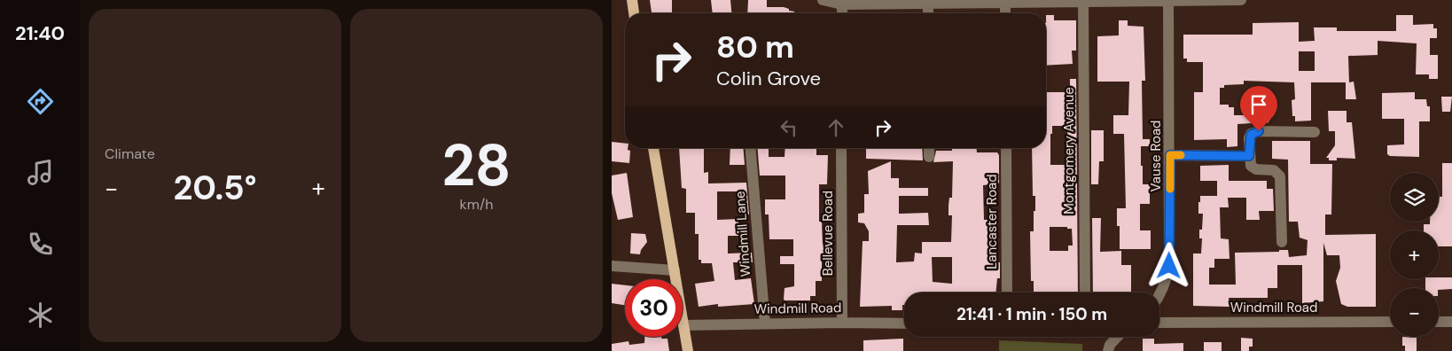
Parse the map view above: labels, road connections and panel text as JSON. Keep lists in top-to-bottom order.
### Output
{
  "streets": {
    "street": [
      "Montgomery Avenue",
      "Vause Road",
      "Lancaster Road",
      "Bellevue Road",
      "Windmill Lane",
      "Windmill Road"
    ]
  },
  "crossings": [
    ["Bellevue Road", "Windmill Road"],
    ["Windmill Lane", "Windmill Road"]
  ],
  "page": {
    "tabs": "21:40",
    "tile": [
      "Climate",
      ["28", "km/h"]
    ],
    "turn": ["80 m", "Colin Grove"],
    "heat": ["−", "20.5°", "+"],
    "map_buttons": ["+", "−"],
    "limit": "30",
    "trip": "21:41 · 1 min · 150 m"
  }
}
